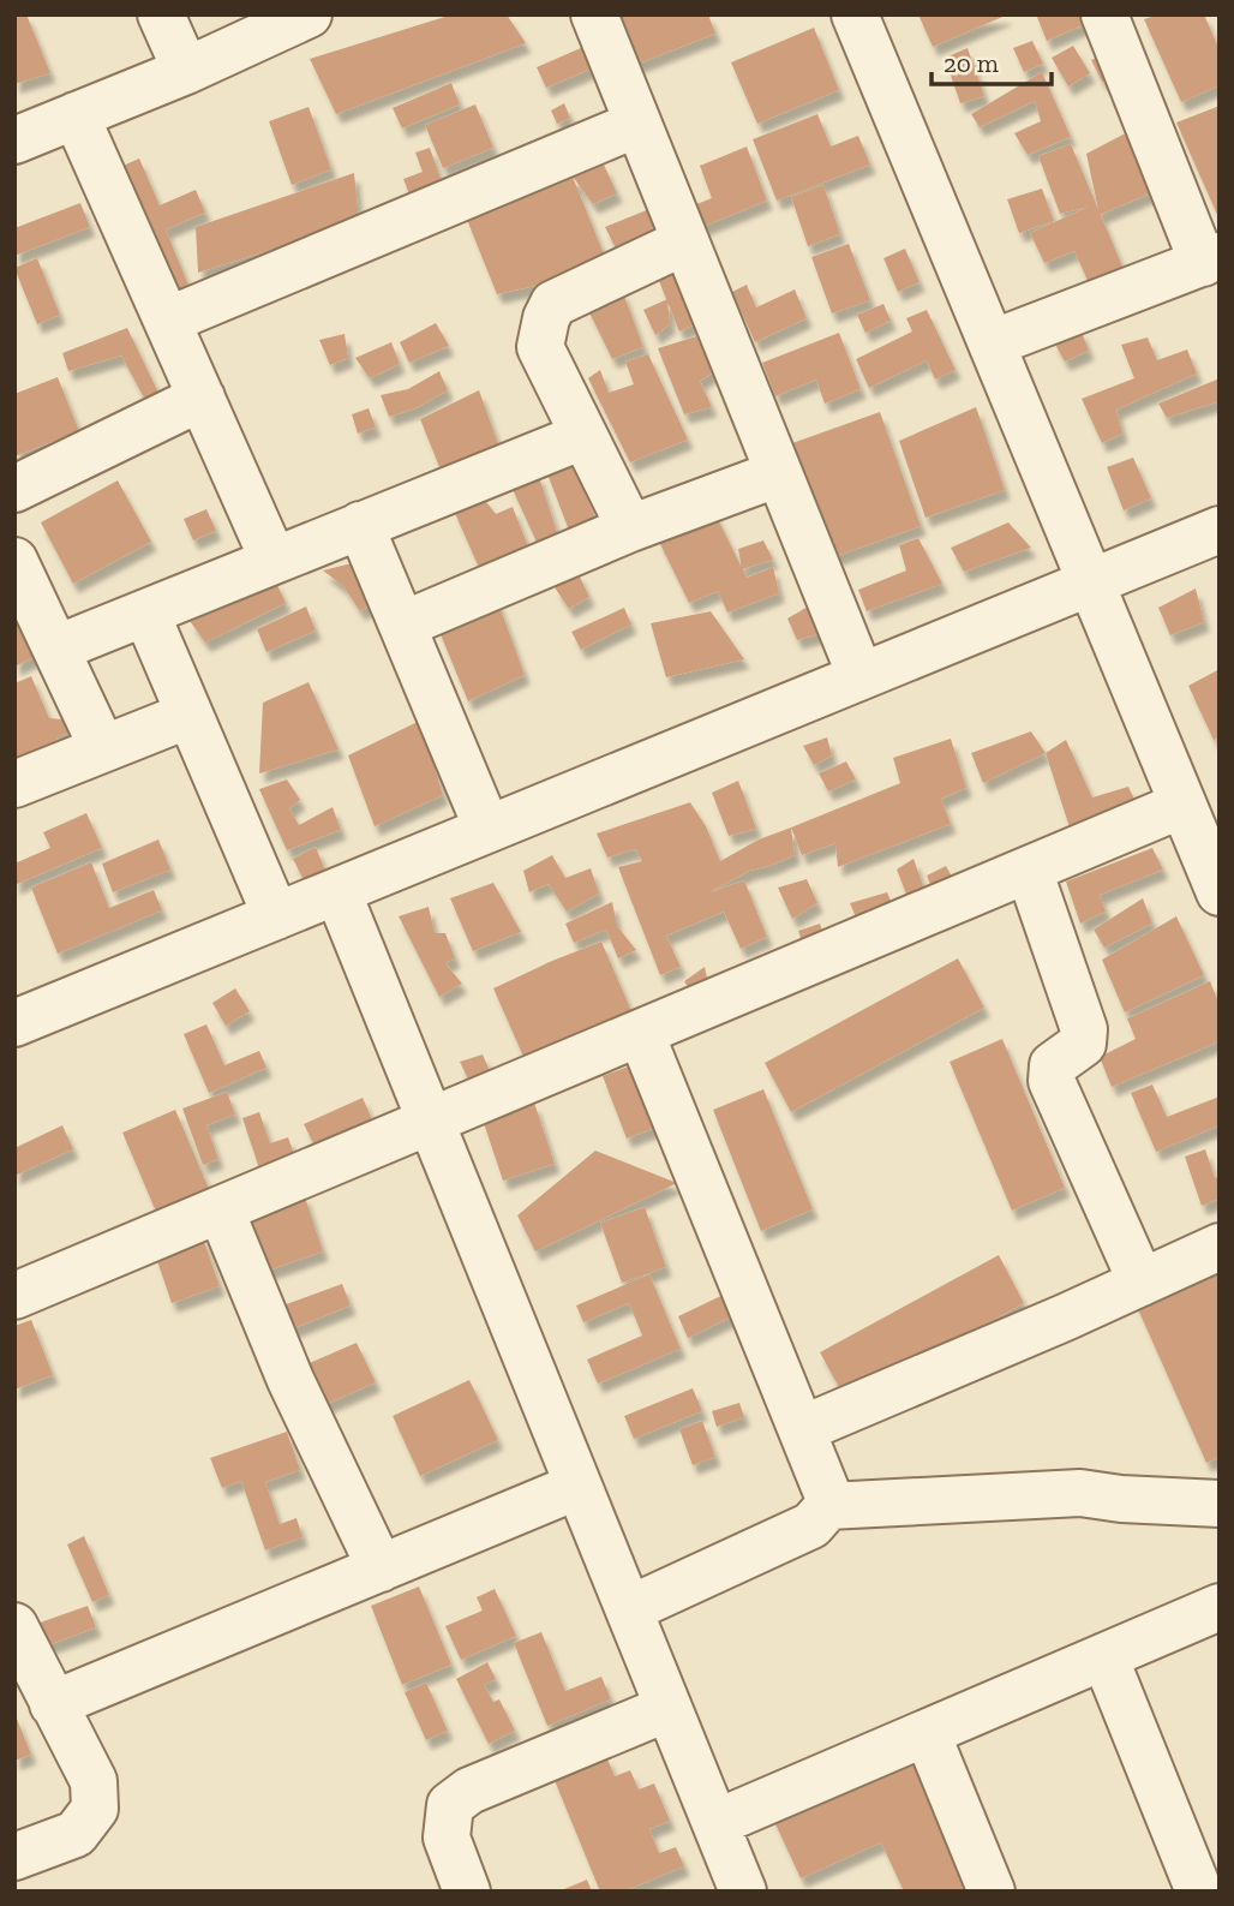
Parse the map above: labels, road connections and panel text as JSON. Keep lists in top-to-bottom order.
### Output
{
  "scale_bar": "20 m"
}
